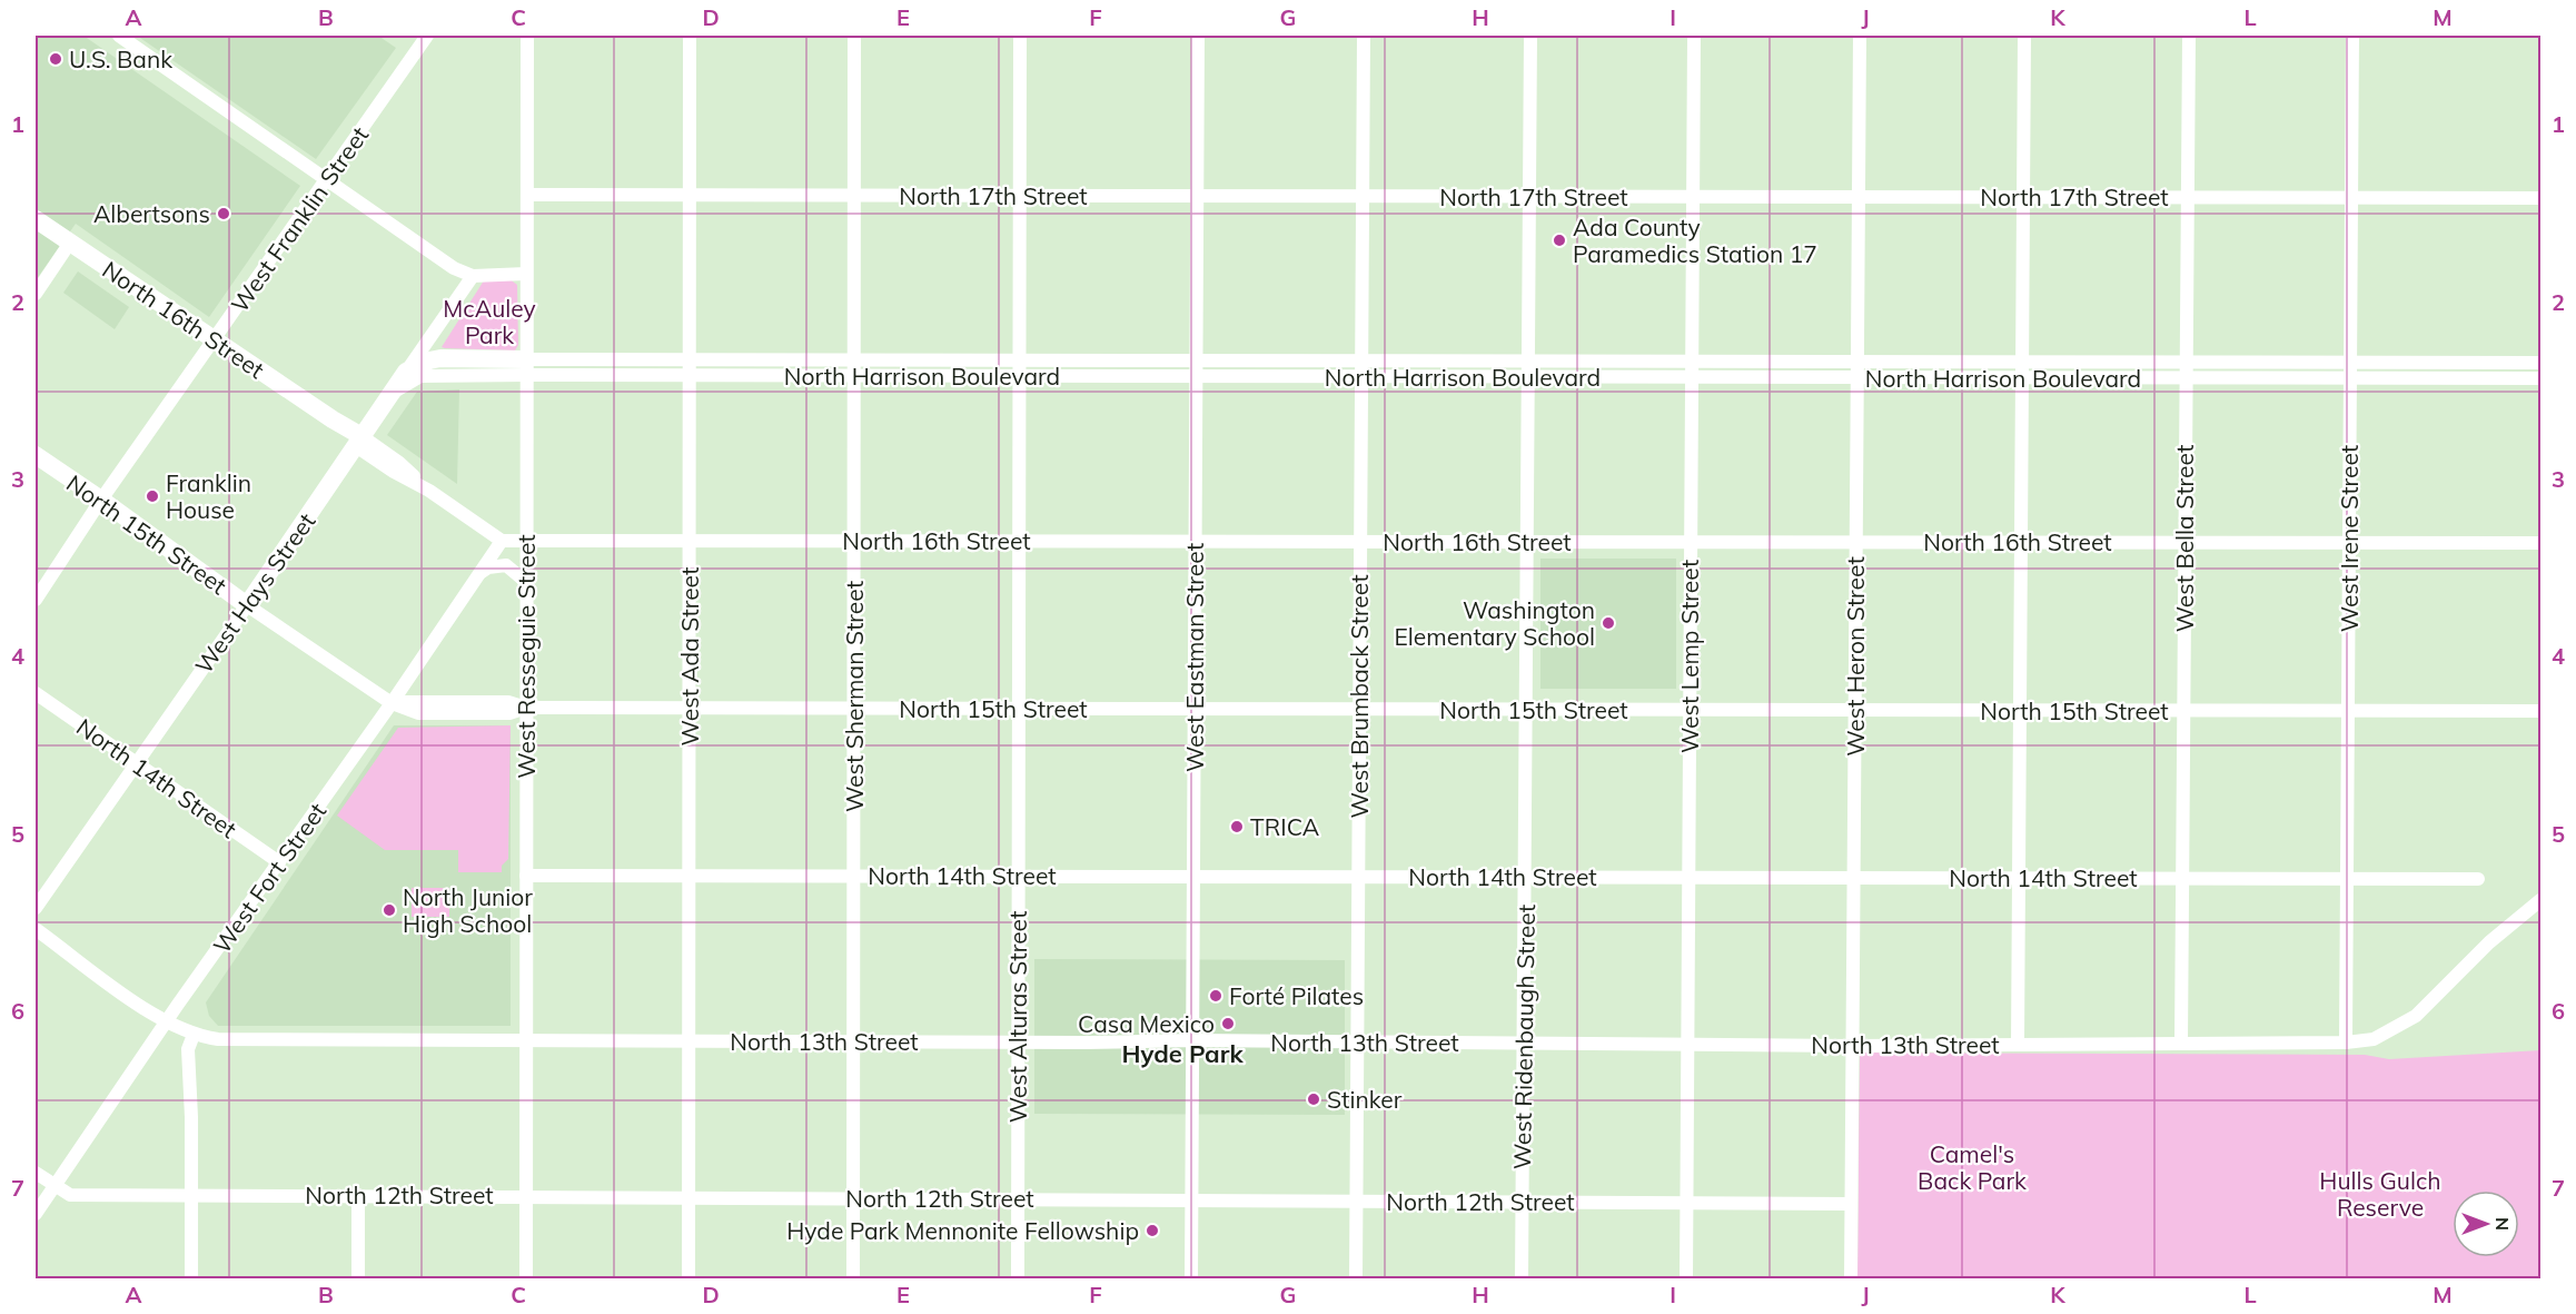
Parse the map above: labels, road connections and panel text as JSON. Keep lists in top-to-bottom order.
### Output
{
  "streets": {
    "main road": [
      "North 16th Street",
      "North Harrison Boulevard",
      "North 15th Street",
      "West Hays Street"
    ],
    "street": [
      "North 17th Street",
      "West Franklin Street",
      "West Bella Street",
      "West Irene Street",
      "West Resseguie Street",
      "West Ada Street",
      "West Lemp Street",
      "West Heron Street",
      "West Eastman Street",
      "West Sherman Street",
      "West Brumback Street",
      "North 14th Street",
      "West Fort Street",
      "West Alturas Street",
      "West Ridenbaugh Street",
      "North 13th Street",
      "North 12th Street"
    ]
  },
  "crossings": [
    ["North 17th Street", "West Bella Street"],
    ["North 17th Street", "West Irene Street"],
    ["North 17th Street", "West Resseguie Street"],
    ["North 17th Street", "West Ada Street"],
    ["North 17th Street", "West Lemp Street"],
    ["North 17th Street", "West Heron Street"],
    ["North 17th Street", "West Eastman Street"],
    ["North 17th Street", "West Sherman Street"],
    ["North 17th Street", "West Brumback Street"],
    ["North 17th Street", "West Alturas Street"],
    ["North 17th Street", "West Ridenbaugh Street"],
    ["West Franklin Street", "North 16th Street"],
    ["West Franklin Street", "North 15th Street"],
    ["North 16th Street", "West Bella Street"],
    ["North 16th Street", "West Irene Street"],
    ["North 16th Street", "West Hays Street"],
    ["North 16th Street", "West Resseguie Street"],
    ["North 16th Street", "West Ada Street"],
    ["North 16th Street", "West Lemp Street"],
    ["North 16th Street", "West Heron Street"],
    ["North 16th Street", "West Eastman Street"],
    ["North 16th Street", "West Sherman Street"],
    ["North 16th Street", "West Brumback Street"],
    ["North 16th Street", "West Fort Street"],
    ["North 16th Street", "West Alturas Street"],
    ["North 16th Street", "West Ridenbaugh Street"],
    ["North Harrison Boulevard", "West Bella Street"],
    ["North Harrison Boulevard", "West Irene Street"],
    ["North Harrison Boulevard", "West Hays Street"],
    ["North Harrison Boulevard", "West Resseguie Street"],
    ["North Harrison Boulevard", "West Ada Street"],
    ["North Harrison Boulevard", "West Lemp Street"],
    ["North Harrison Boulevard", "West Heron Street"],
    ["North Harrison Boulevard", "West Eastman Street"],
    ["North Harrison Boulevard", "West Sherman Street"],
    ["North Harrison Boulevard", "West Brumback Street"],
    ["North Harrison Boulevard", "West Alturas Street"],
    ["North Harrison Boulevard", "West Ridenbaugh Street"],
    ["North 15th Street", "West Bella Street"],
    ["North 15th Street", "West Irene Street"],
    ["North 15th Street", "West Hays Street"],
    ["North 15th Street", "West Resseguie Street"],
    ["North 15th Street", "West Ada Street"],
    ["North 15th Street", "West Lemp Street"],
    ["North 15th Street", "West Heron Street"],
    ["North 15th Street", "West Eastman Street"],
    ["North 15th Street", "West Sherman Street"],
    ["North 15th Street", "West Brumback Street"],
    ["North 15th Street", "West Fort Street"],
    ["North 15th Street", "West Alturas Street"],
    ["North 15th Street", "West Ridenbaugh Street"],
    ["West Bella Street", "North 14th Street"],
    ["West Bella Street", "North 13th Street"],
    ["West Irene Street", "North 14th Street"],
    ["West Irene Street", "North 13th Street"],
    ["West Hays Street", "North 14th Street"],
    ["West Resseguie Street", "North 14th Street"],
    ["West Resseguie Street", "North 13th Street"],
    ["West Resseguie Street", "North 12th Street"],
    ["West Ada Street", "North 14th Street"],
    ["West Ada Street", "North 13th Street"],
    ["West Ada Street", "North 12th Street"],
    ["West Lemp Street", "North 14th Street"],
    ["West Lemp Street", "North 13th Street"],
    ["West Lemp Street", "North 12th Street"],
    ["West Heron Street", "North 14th Street"],
    ["West Heron Street", "North 13th Street"],
    ["West Heron Street", "North 12th Street"],
    ["West Eastman Street", "North 14th Street"],
    ["West Eastman Street", "North 13th Street"],
    ["West Eastman Street", "North 12th Street"],
    ["West Sherman Street", "North 14th Street"],
    ["West Sherman Street", "North 13th Street"],
    ["West Sherman Street", "North 12th Street"],
    ["West Brumback Street", "North 14th Street"],
    ["West Brumback Street", "North 13th Street"],
    ["West Brumback Street", "North 12th Street"],
    ["North 14th Street", "West Fort Street"],
    ["North 14th Street", "West Alturas Street"],
    ["North 14th Street", "West Ridenbaugh Street"],
    ["West Fort Street", "North 13th Street"],
    ["West Fort Street", "North 12th Street"],
    ["West Alturas Street", "North 13th Street"],
    ["West Alturas Street", "North 12th Street"],
    ["West Ridenbaugh Street", "North 13th Street"],
    ["West Ridenbaugh Street", "North 12th Street"]
  ],
  "districts": ["Hyde Park"],
  "parks": ["McAuley Park", "Camel's Back Park", "Hulls Gulch Reserve"],
  "places": [
    "U.S. Bank",
    "Albertsons",
    "Ada County Paramedics Station 17",
    "Franklin House",
    "Washington Elementary School",
    "TRICA",
    "North Junior High School",
    "Forté Pilates",
    "Casa Mexico",
    "Stinker",
    "Hyde Park Mennonite Fellowship"
  ],
  "north": "right",
  "grid": {
    "columns": [
      "A",
      "B",
      "C",
      "D",
      "E",
      "F",
      "G",
      "H",
      "I",
      "J",
      "K",
      "L",
      "M"
    ],
    "rows": [
      "1",
      "2",
      "3",
      "4",
      "5",
      "6",
      "7"
    ]
  }
}
